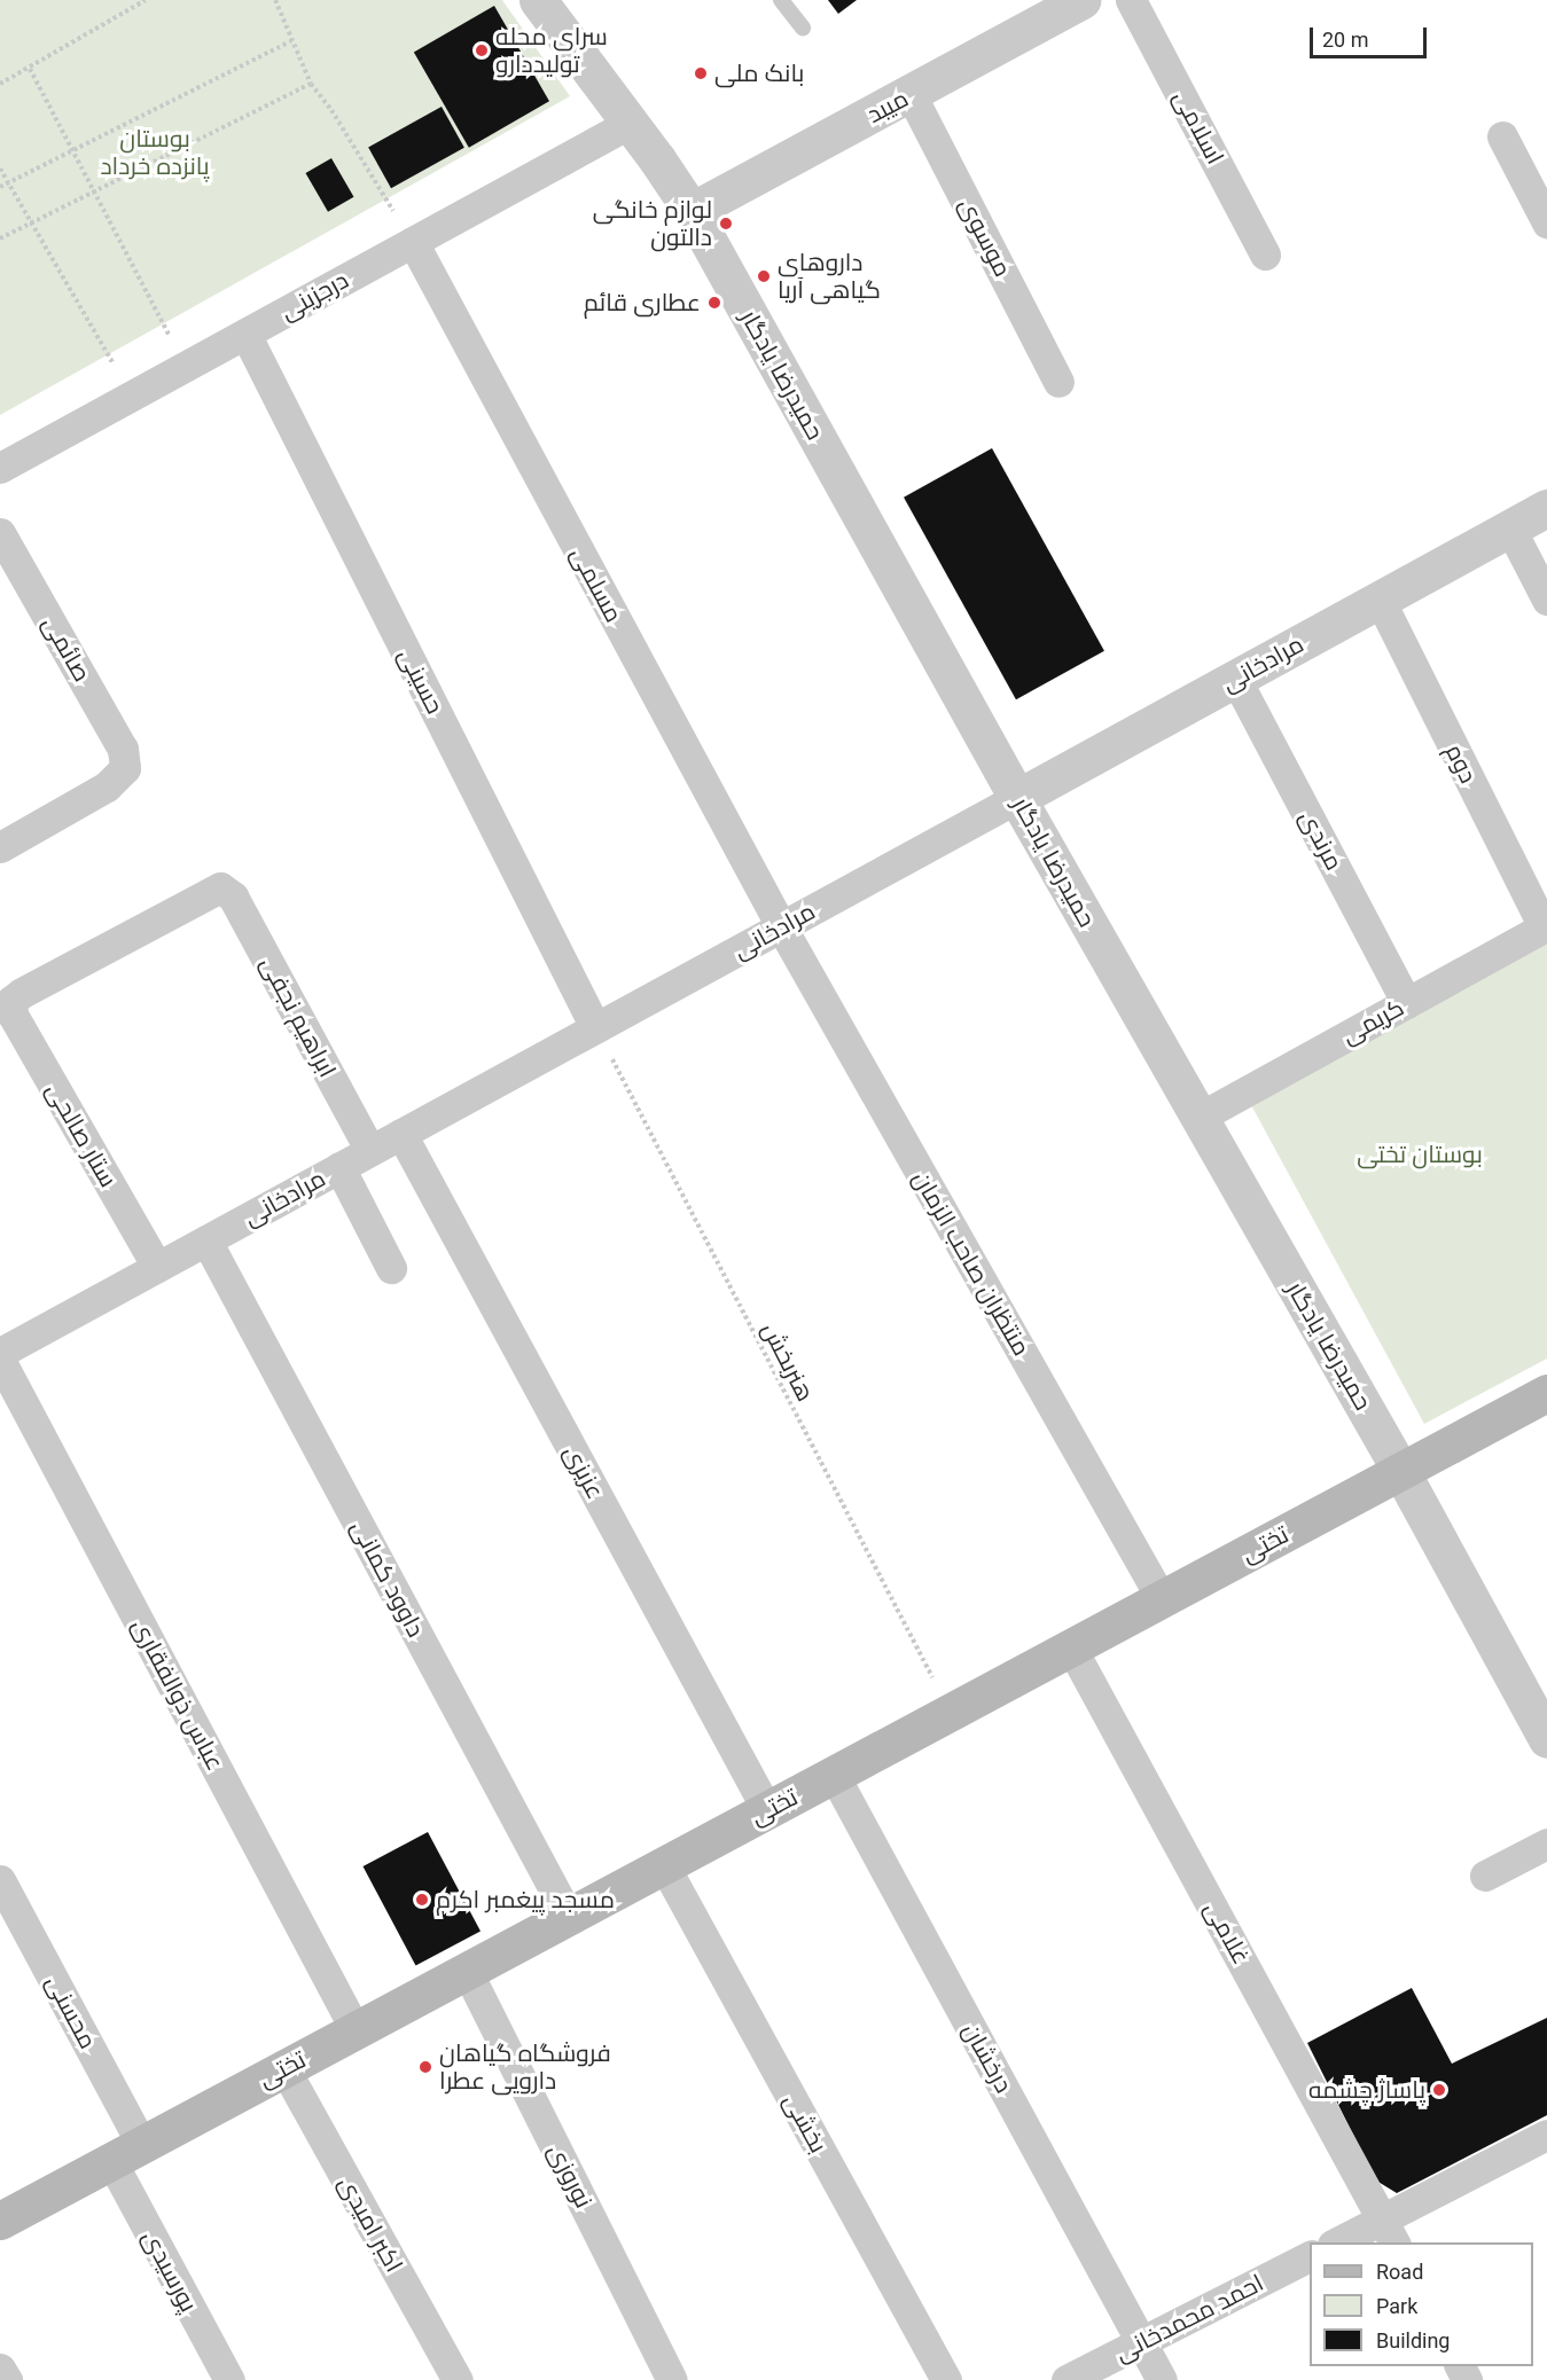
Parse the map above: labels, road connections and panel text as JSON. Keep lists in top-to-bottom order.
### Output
{
  "streets": {
    "main road": ["تختی"],
    "street": [
      "میبد",
      "اسلامی",
      "موسوی",
      "درجزینی",
      "حمیدرضا یادگار",
      "مسلمی",
      "صائمی",
      "مرادخانی",
      "حسینی",
      "دوم",
      "مرندی",
      "ابراهیم نجفی",
      "کریمی",
      "ستار صالحی",
      "منتظران صاحب الزمان",
      "عزیزی",
      "داوود کمانی",
      "عباس ذوالفقاری",
      "غلامی",
      "محسنی",
      "درخشان",
      "بخشی",
      "نوروزی",
      "اکبر امیدی",
      "پورسیدی",
      "احمد محمدخانی"
    ],
    "path": ["هنربخش"]
  },
  "crossings": [
    ["میبد", "موسوی"],
    ["میبد", "حمیدرضا یادگار"],
    ["درجزینی", "حمیدرضا یادگار"],
    ["درجزینی", "مسلمی"],
    ["درجزینی", "حسینی"],
    ["حمیدرضا یادگار", "مرادخانی"],
    ["حمیدرضا یادگار", "کریمی"],
    ["حمیدرضا یادگار", "تختی"],
    ["مسلمی", "مرادخانی"],
    ["مسلمی", "منتظران صاحب الزمان"],
    ["مرادخانی", "حسینی"],
    ["مرادخانی", "دوم"],
    ["مرادخانی", "مرندی"],
    ["مرادخانی", "ابراهیم نجفی"],
    ["مرادخانی", "ستار صالحی"],
    ["مرادخانی", "منتظران صاحب الزمان"],
    ["مرادخانی", "هنربخش"],
    ["مرادخانی", "عزیزی"],
    ["مرادخانی", "داوود کمانی"],
    ["حسینی", "هنربخش"],
    ["دوم", "کریمی"],
    ["مرندی", "کریمی"],
    ["ابراهیم نجفی", "ستار صالحی"],
    ["منتظران صاحب الزمان", "تختی"],
    ["هنربخش", "تختی"],
    ["عزیزی", "تختی"],
    ["تختی", "داوود کمانی"],
    ["تختی", "عباس ذوالفقاری"],
    ["تختی", "غلامی"],
    ["تختی", "محسنی"],
    ["تختی", "درخشان"],
    ["تختی", "بخشی"],
    ["تختی", "نوروزی"],
    ["تختی", "اکبر امیدی"],
    ["تختی", "پورسیدی"],
    ["محسنی", "پورسیدی"],
    ["درخشان", "احمد محمدخانی"]
  ],
  "parks": ["بوستان پانزده خرداد", "بوستان تختی"],
  "places": [
    "سرای محله تولیددارو",
    "بانک ملی",
    "لوازم خانگی دالتون",
    "داروهای گیاهی آریا",
    "عطاری قائم",
    "مسجد پیغمبر اکرم",
    "فروشگاه گیاهان دارویی عطرا",
    "پاساژ چشمه"
  ],
  "legend": ["Road", "Park", "Building"],
  "scale_bar": "20 m"
}
